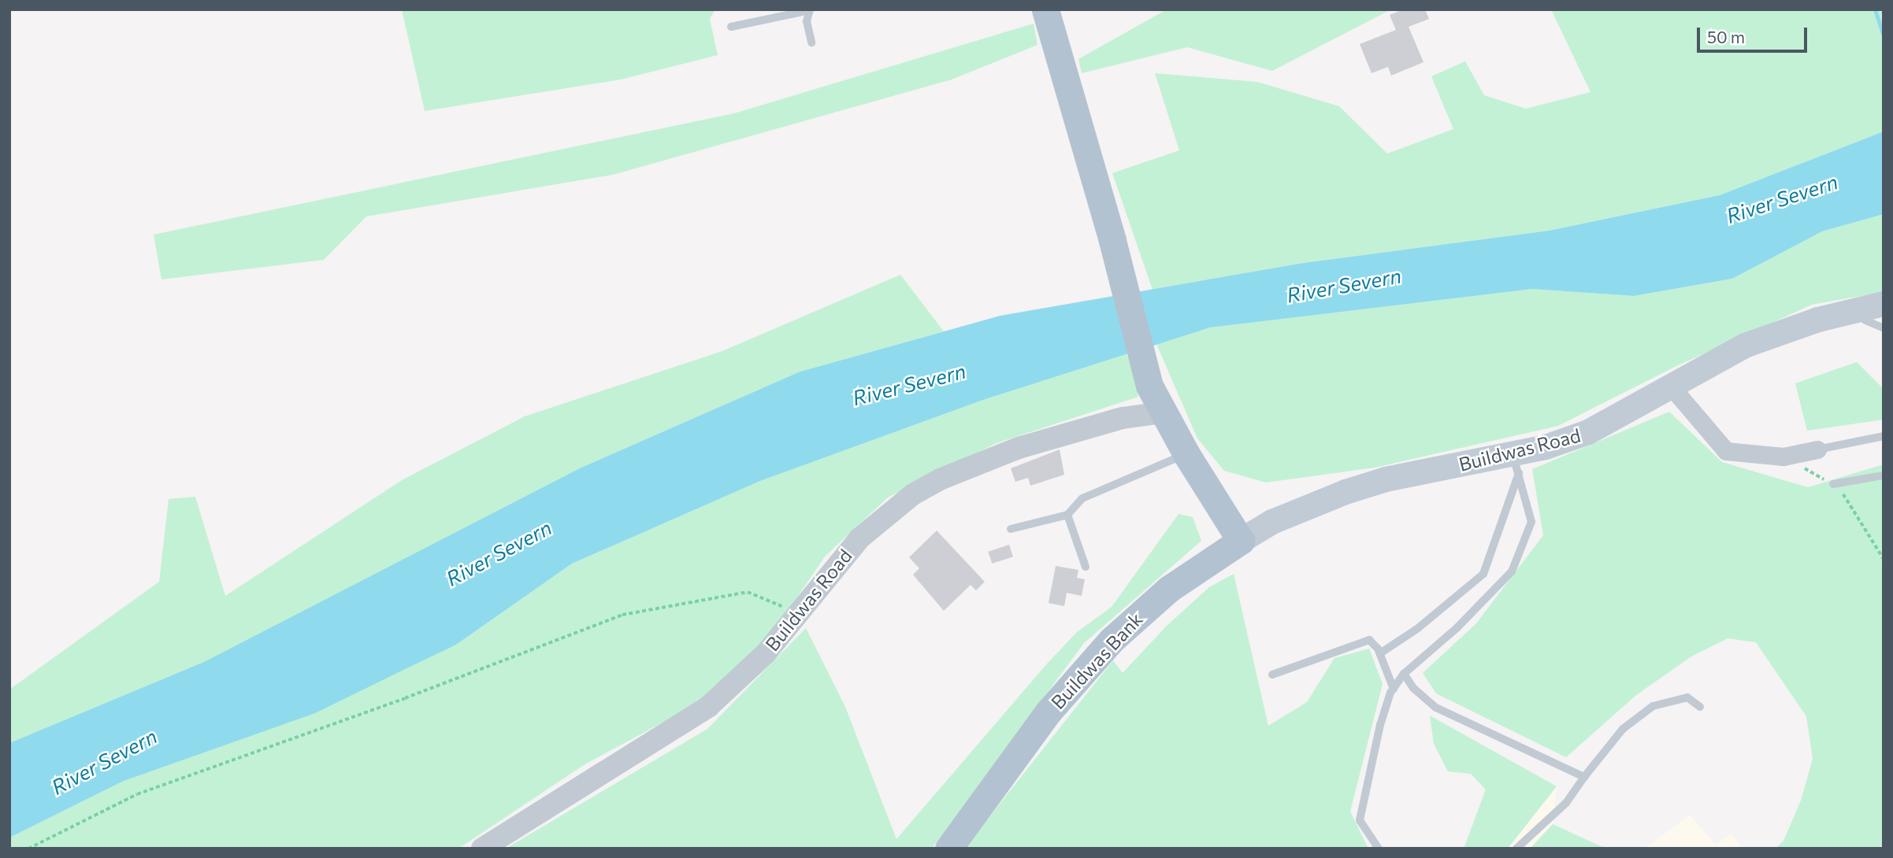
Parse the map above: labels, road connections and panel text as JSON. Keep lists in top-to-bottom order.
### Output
{
  "streets": {
    "main road": ["Buildwas Road", "Buildwas Bank"]
  },
  "crossings": [
    ["Buildwas Road", "Buildwas Bank"]
  ],
  "water": ["River Severn"],
  "scale_bar": "50 m"
}
